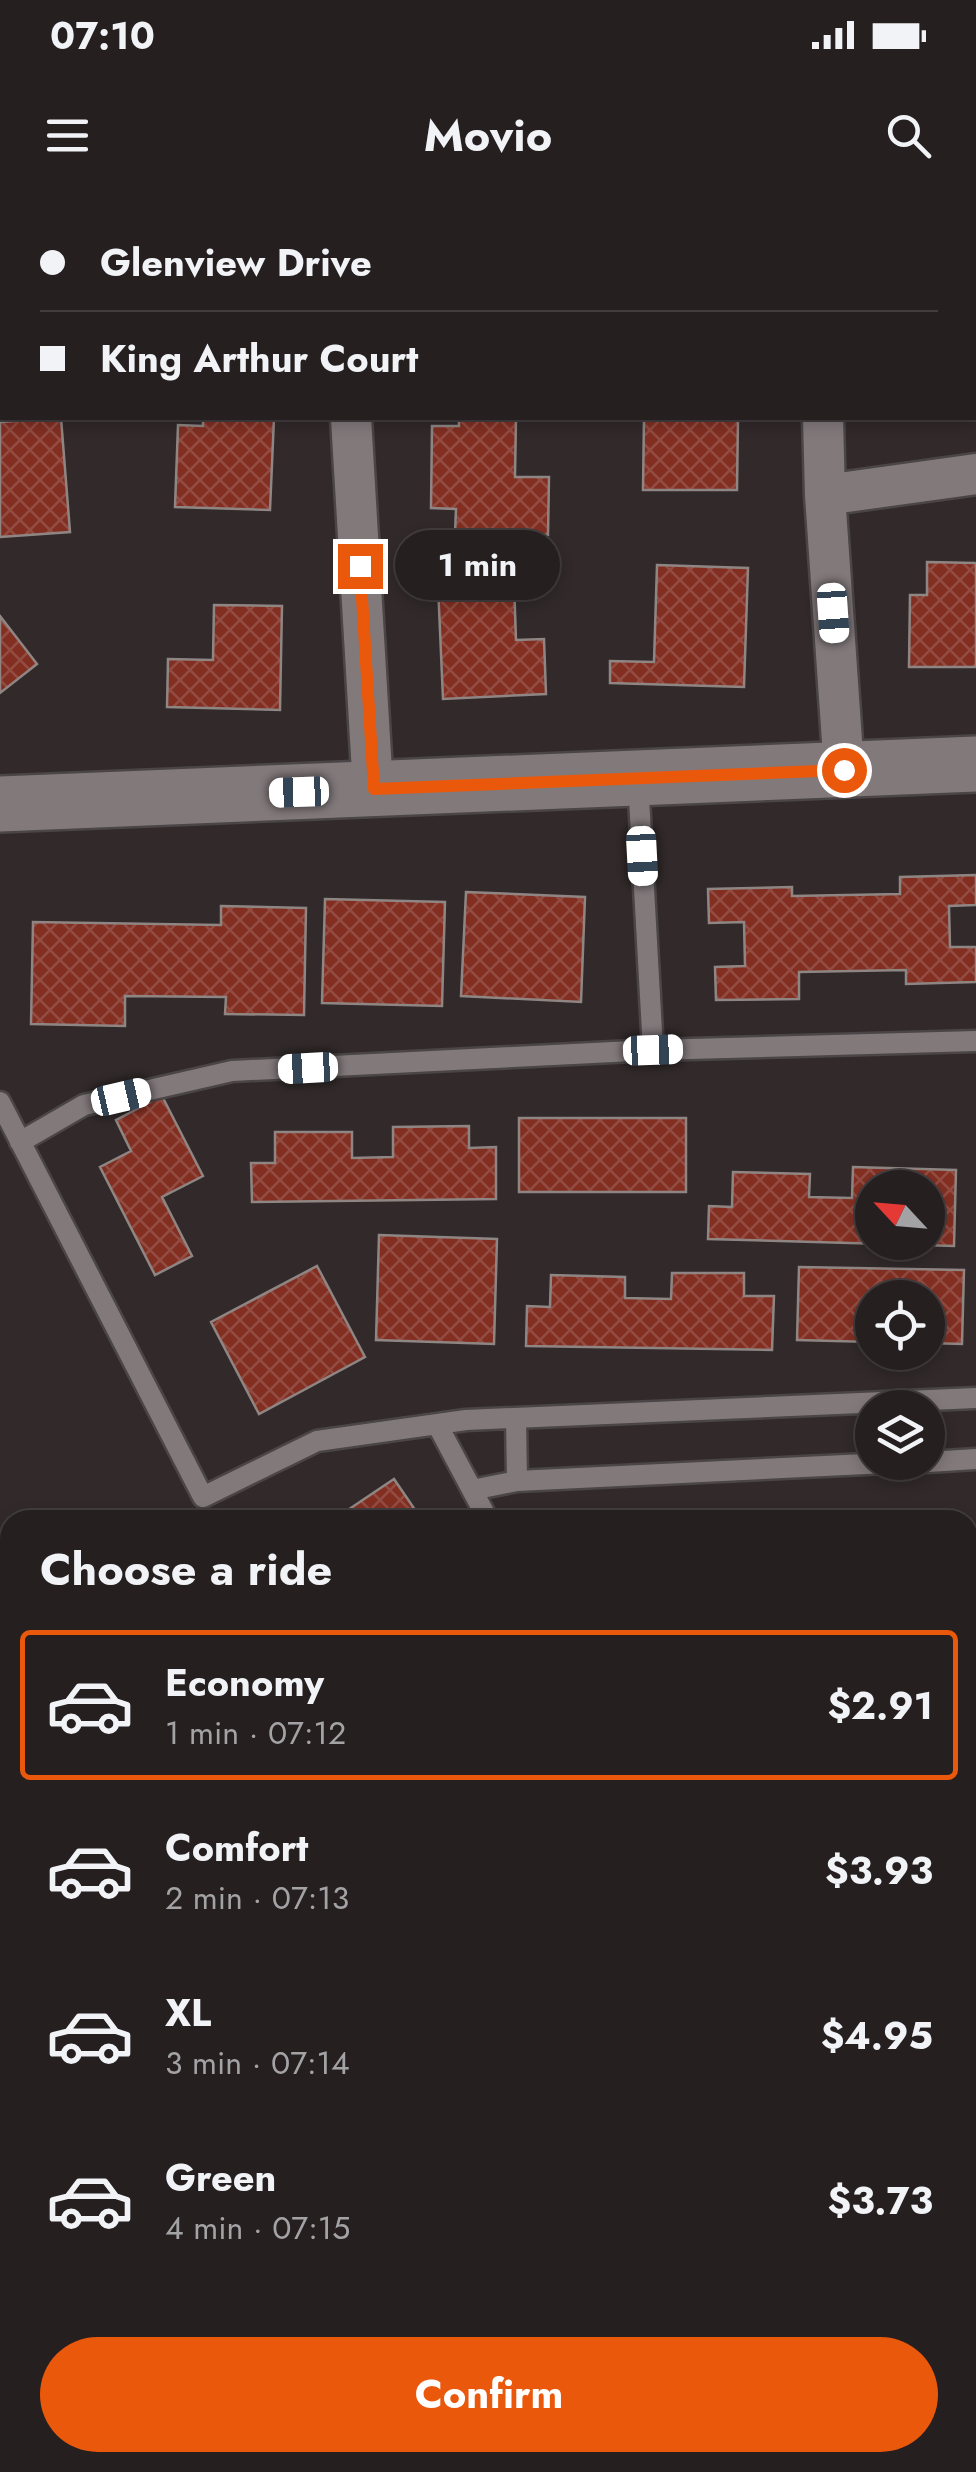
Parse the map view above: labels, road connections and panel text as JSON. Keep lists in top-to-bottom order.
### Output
{
  "north": "top left",
  "page": {
    "status": "07:10",
    "header": "Movio",
    "banner": ["Glenview Drive", "King Arthur Court"],
    "bubble": "1 min",
    "heading": "Choose a ride",
    "list": [
      {
        "name": "Economy",
        "note": "1 min · 07:12",
        "value": "$2.91"
      },
      {
        "name": "Comfort",
        "note": "2 min · 07:13",
        "value": "$3.93"
      },
      {
        "name": "XL",
        "note": "3 min · 07:14",
        "value": "$4.95"
      },
      {
        "name": "Green",
        "note": "4 min · 07:15",
        "value": "$3.73"
      }
    ],
    "buttons": "Confirm"
  }
}
